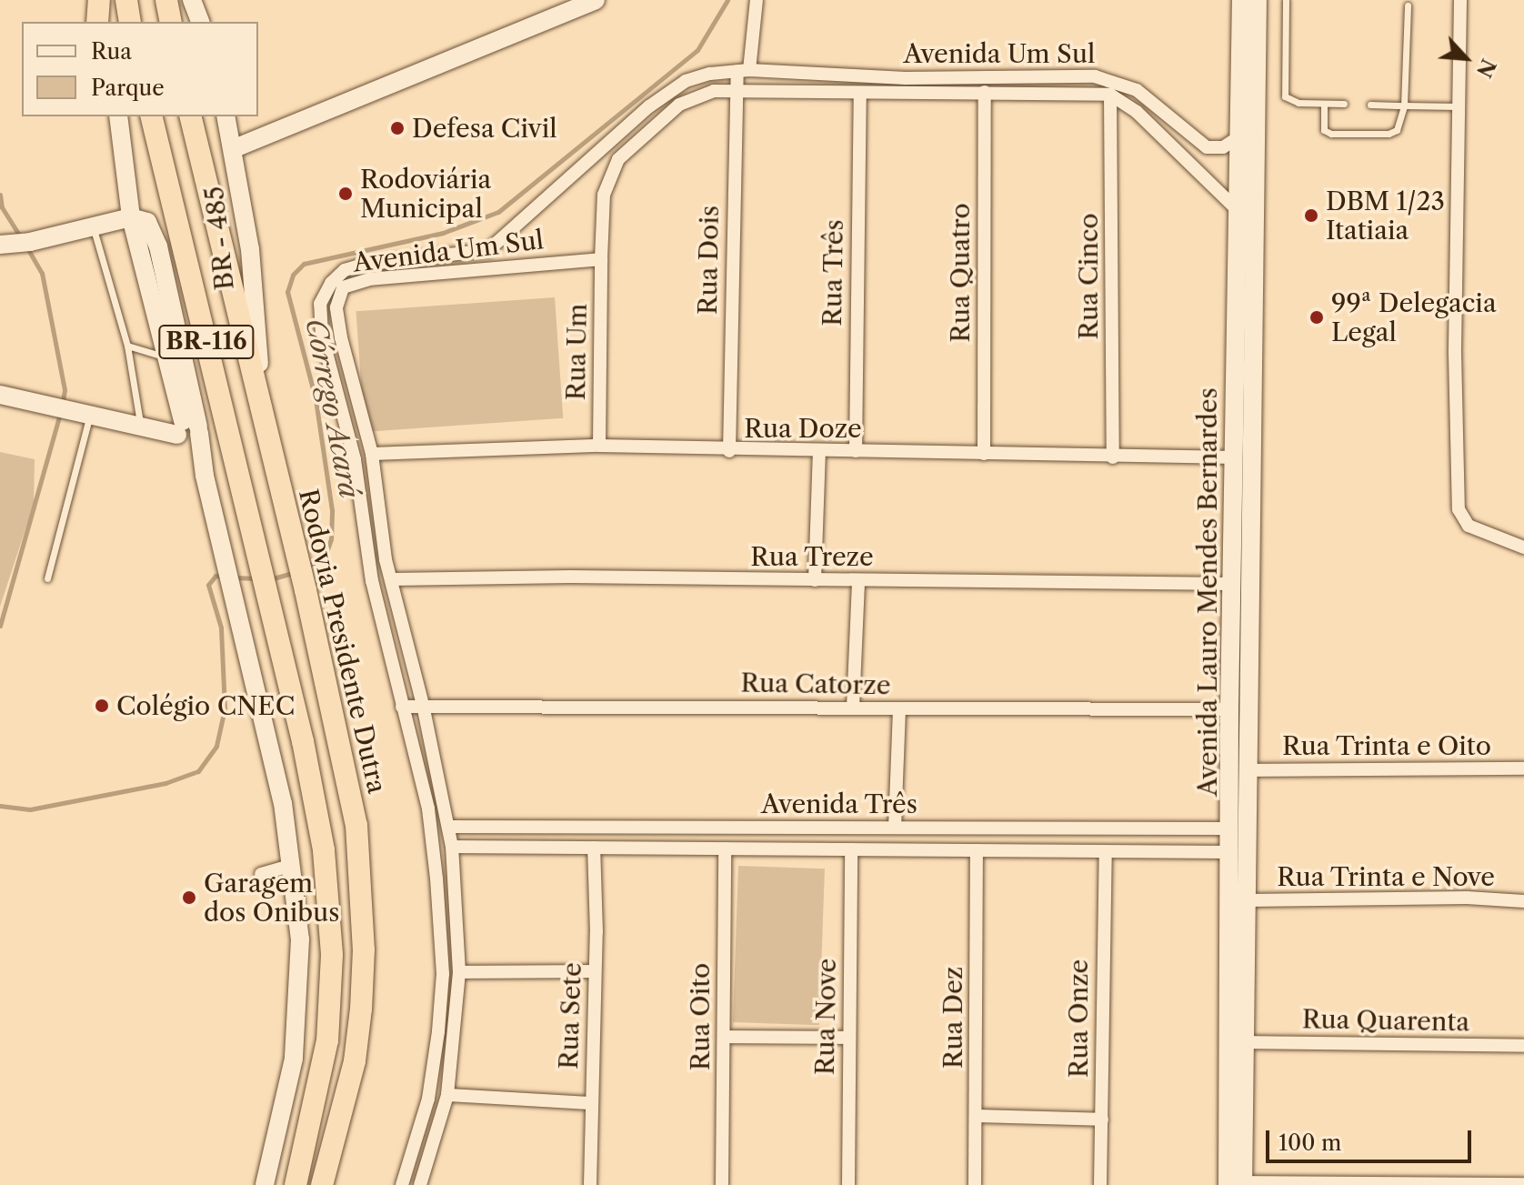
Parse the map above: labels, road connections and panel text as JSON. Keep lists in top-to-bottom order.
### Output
{
  "streets": {
    "highway": ["BR-116", "Rodovia Presidente Dutra"],
    "street": [
      "Avenida Um Sul",
      "BR - 485",
      "Rua Dois",
      "Rua Três",
      "Rua Quatro",
      "Rua Cinco",
      "Rua Um",
      "Rua Doze",
      "Rua Treze",
      "Avenida Lauro Mendes Bernardes",
      "Rua Catorze",
      "Rua Trinta e Oito",
      "Avenida Três",
      "Rua Trinta e Nove",
      "Rua Sete",
      "Rua Oito",
      "Rua Nove",
      "Rua Dez",
      "Rua Onze",
      "Rua Quarenta"
    ]
  },
  "crossings": [
    ["Avenida Um Sul", "Rua Dois"],
    ["Avenida Um Sul", "Rua Três"],
    ["Avenida Um Sul", "Rua Quatro"],
    ["Avenida Um Sul", "Rua Cinco"],
    ["Avenida Um Sul", "Rua Um"],
    ["Avenida Um Sul", "Rua Doze"],
    ["Avenida Um Sul", "Rua Treze"],
    ["Avenida Um Sul", "Avenida Lauro Mendes Bernardes"],
    ["Avenida Um Sul", "Rua Catorze"],
    ["Avenida Um Sul", "Avenida Três"],
    ["BR - 485", "Rodovia Presidente Dutra"],
    ["Rua Dois", "Rua Doze"],
    ["Rua Três", "Rua Doze"],
    ["Rua Quatro", "Rua Doze"],
    ["Rua Cinco", "Rua Doze"],
    ["Rua Um", "Rua Doze"],
    ["Rua Doze", "Avenida Lauro Mendes Bernardes"],
    ["Rua Treze", "Avenida Lauro Mendes Bernardes"],
    ["Avenida Lauro Mendes Bernardes", "Rua Catorze"],
    ["Avenida Lauro Mendes Bernardes", "Rua Trinta e Oito"],
    ["Avenida Lauro Mendes Bernardes", "Avenida Três"],
    ["Avenida Lauro Mendes Bernardes", "Rua Trinta e Nove"],
    ["Avenida Lauro Mendes Bernardes", "Rua Quarenta"],
    ["Avenida Três", "Rua Sete"],
    ["Avenida Três", "Rua Oito"],
    ["Avenida Três", "Rua Nove"],
    ["Avenida Três", "Rua Dez"],
    ["Avenida Três", "Rua Onze"]
  ],
  "water": ["Córrego Acará"],
  "places": [
    "Defesa Civil",
    "Rodoviária Municipal",
    "DBM 1/23 Itatiaia",
    "99ª Delegacia Legal",
    "Colégio CNEC",
    "Garagem dos Onibus"
  ],
  "legend": ["Rua", "Parque"],
  "scale_bar": "100 m",
  "north": "bottom right"
}
